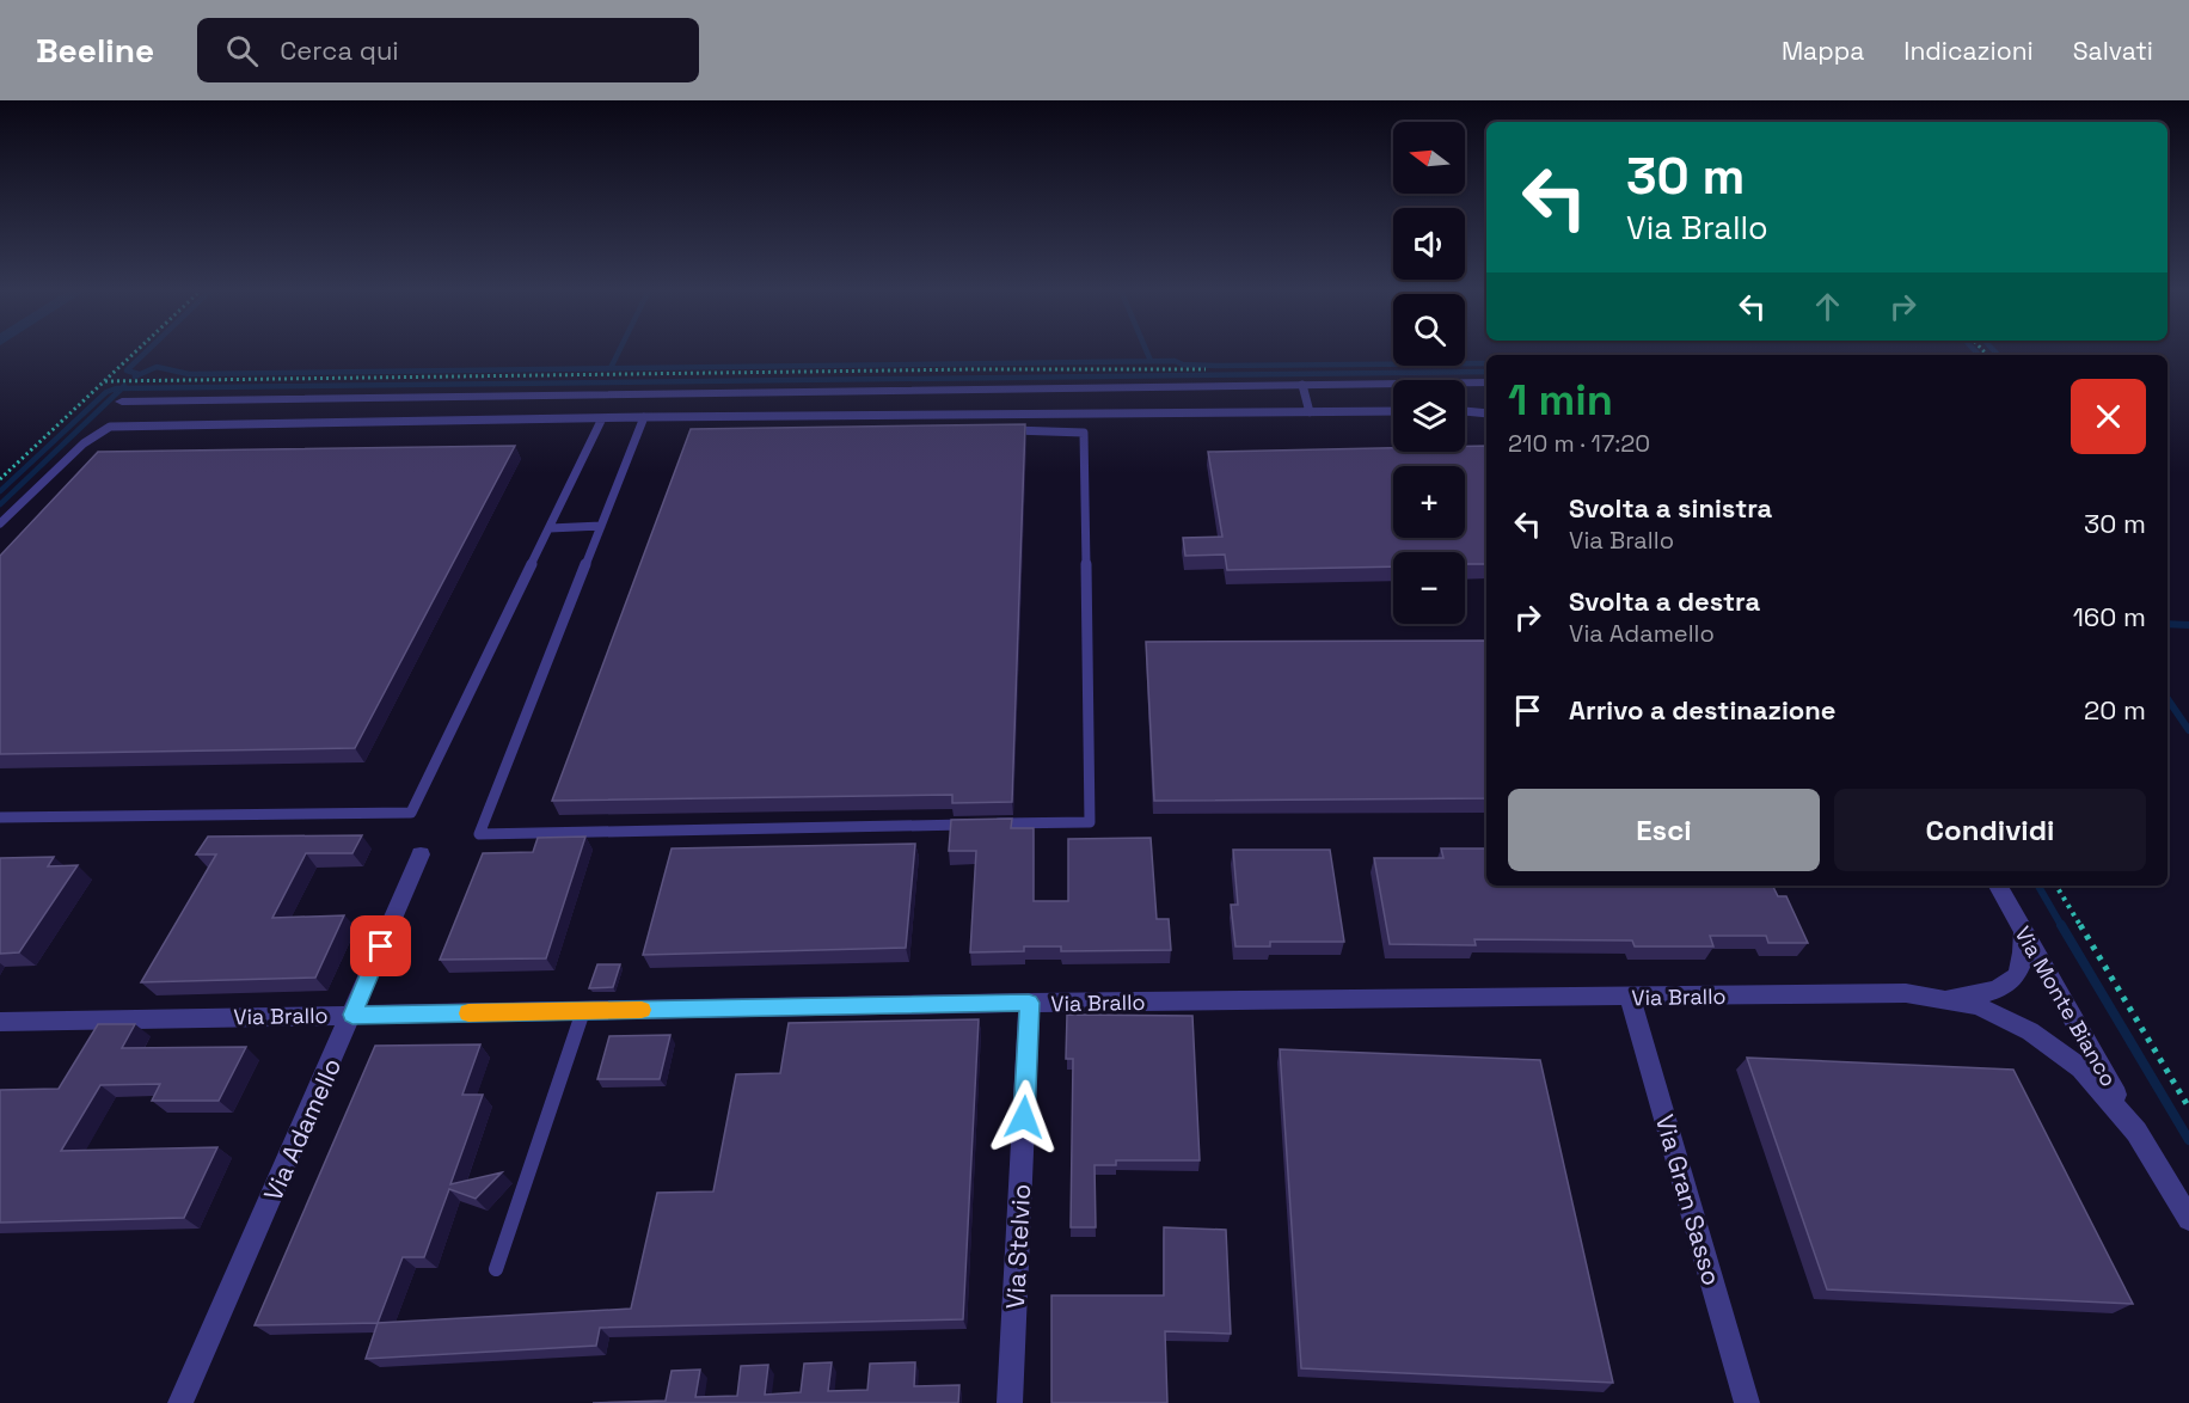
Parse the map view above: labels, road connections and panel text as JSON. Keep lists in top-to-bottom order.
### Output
{
  "streets": {
    "street": [
      "Via Brallo",
      "Via Monte Bianco",
      "Via Adamello",
      "Via Gran Sasso",
      "Via Stelvio"
    ]
  },
  "crossings": [
    ["Via Brallo", "Via Monte Bianco"],
    ["Via Brallo", "Via Adamello"],
    ["Via Brallo", "Via Gran Sasso"],
    ["Via Brallo", "Via Stelvio"]
  ],
  "north": "left",
  "page": {
    "header": "Beeline",
    "search": "Cerca qui",
    "nav": ["Mappa", "Indicazioni", "Salvati"],
    "map_buttons": ["+", "−"],
    "turn": ["30 m", "Via Brallo"],
    "heading": ["1 min", "210 m · 17:20"],
    "list": [
      {
        "name": "Svolta a sinistra",
        "note": "Via Brallo",
        "value": "30 m"
      },
      {
        "name": "Svolta a destra",
        "note": "Via Adamello",
        "value": "160 m"
      },
      {
        "name": "Arrivo a destinazione",
        "value": "20 m"
      }
    ],
    "buttons": ["Esci", "Condividi"]
  }
}
